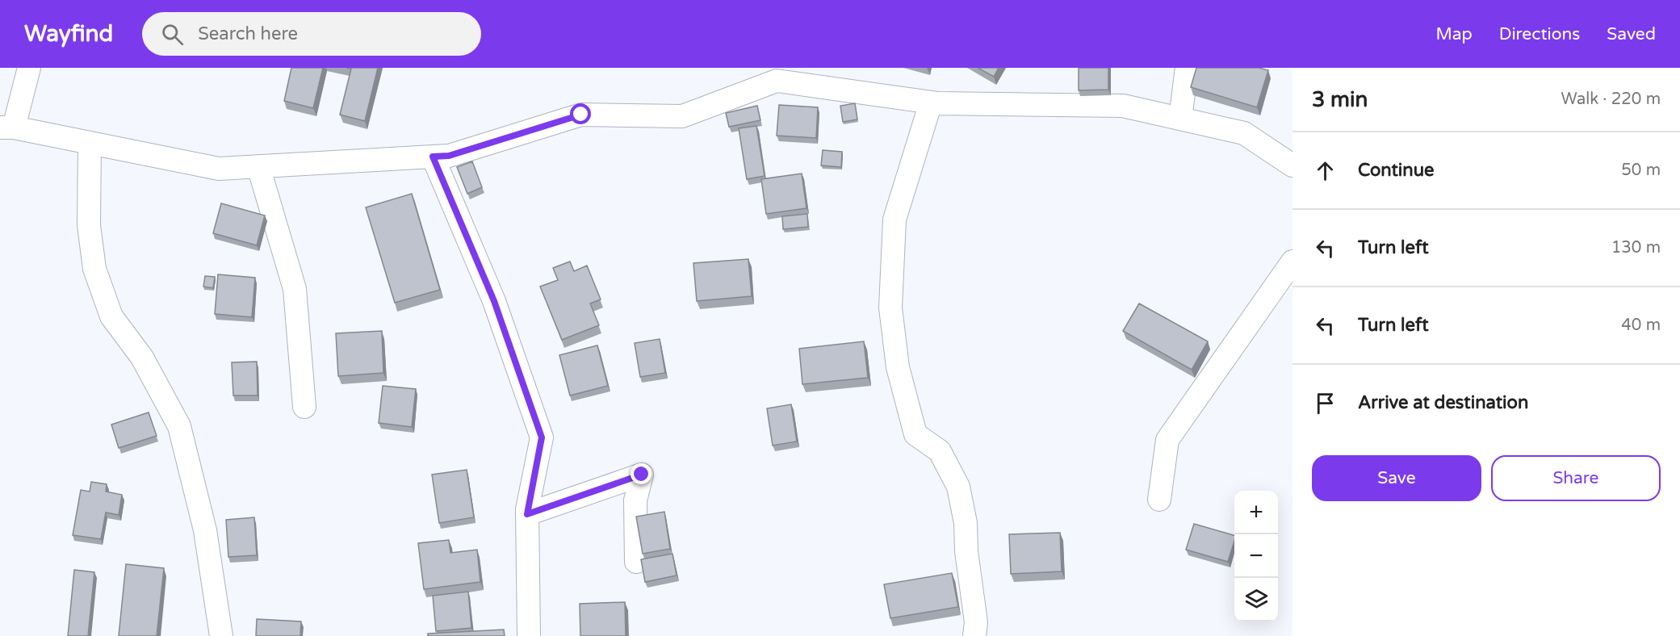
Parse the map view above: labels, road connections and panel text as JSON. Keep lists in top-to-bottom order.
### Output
{
  "page": {
    "header": "Wayfind",
    "search": "Search here",
    "nav": ["Map", "Directions", "Saved"],
    "heading": ["3 min", "Walk · 220 m"],
    "list": [
      ["Continue", "50 m"],
      ["Turn left", "130 m"],
      ["Turn left", "40 m"],
      "Arrive at destination"
    ],
    "buttons": ["Save", "Share"],
    "map_buttons": ["+", "−"]
  }
}
